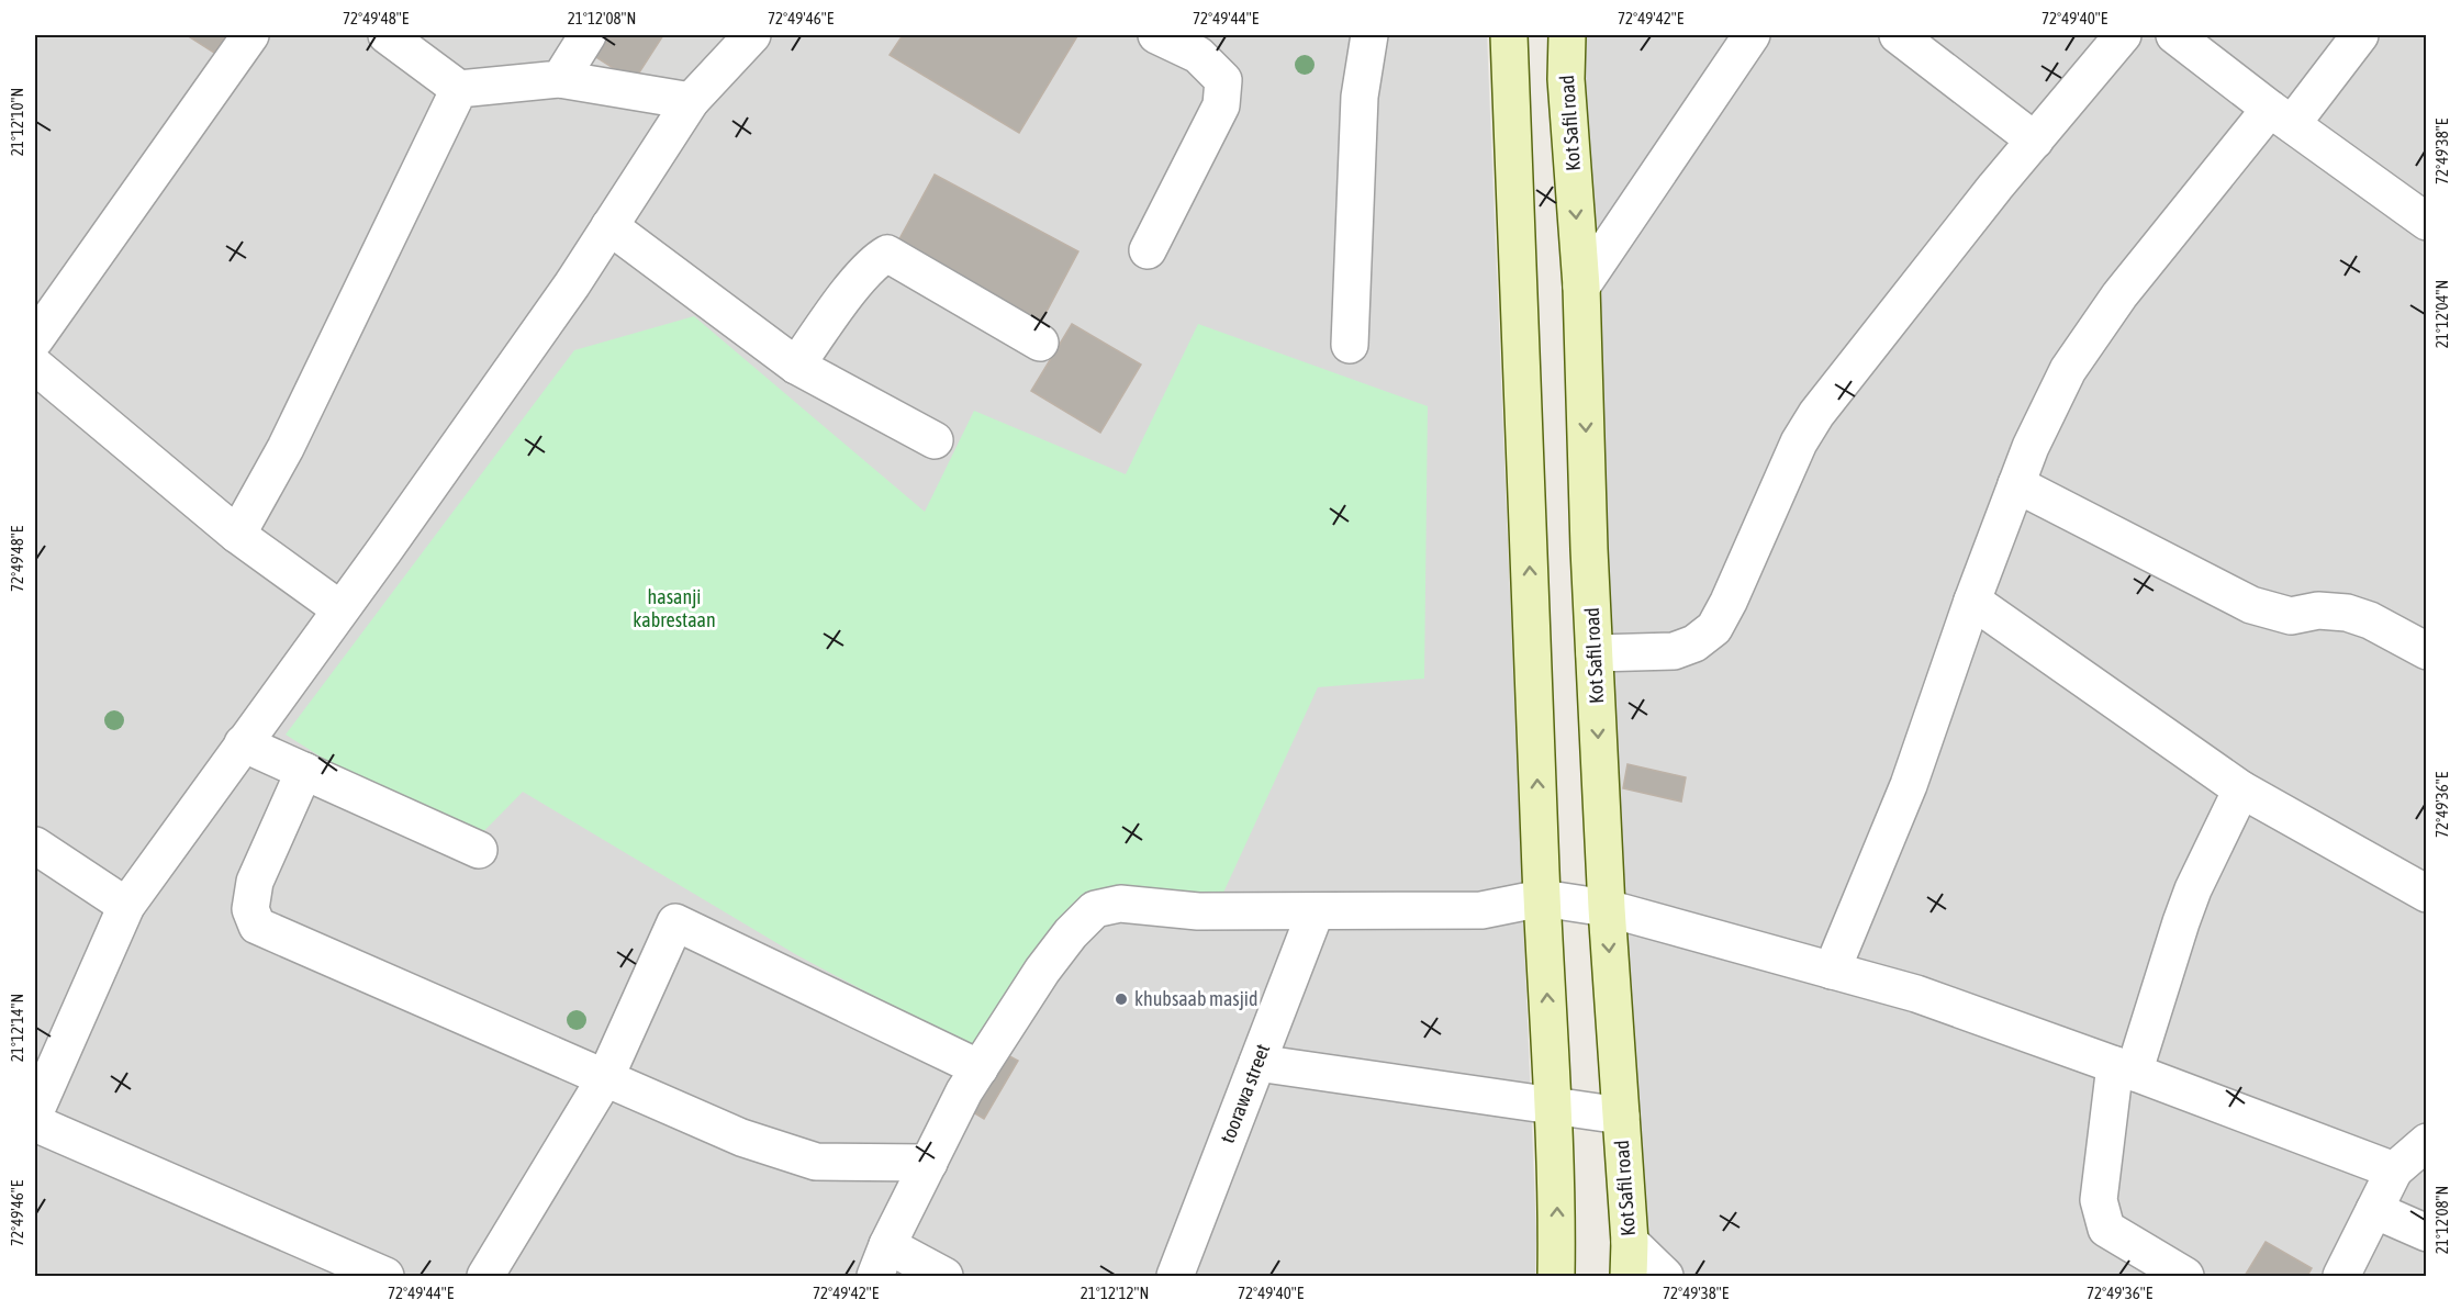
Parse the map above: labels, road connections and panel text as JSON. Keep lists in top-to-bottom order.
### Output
{
  "streets": {
    "main road": ["Kot Safil road"],
    "street": ["toorawa street"]
  },
  "parks": ["hasanji kabrestaan"],
  "places": ["khubsaab masjid"],
  "coordinates": [
    "72°49'48\"E",
    "21°12'08\"N",
    "72°49'46\"E",
    "72°49'44\"E",
    "72°49'42\"E",
    "72°49'40\"E",
    "21°12'10\"N",
    "72°49'38\"E",
    "21°12'04\"N",
    "72°49'36\"E",
    "21°12'14\"N",
    "21°12'12\"N"
  ]
}
